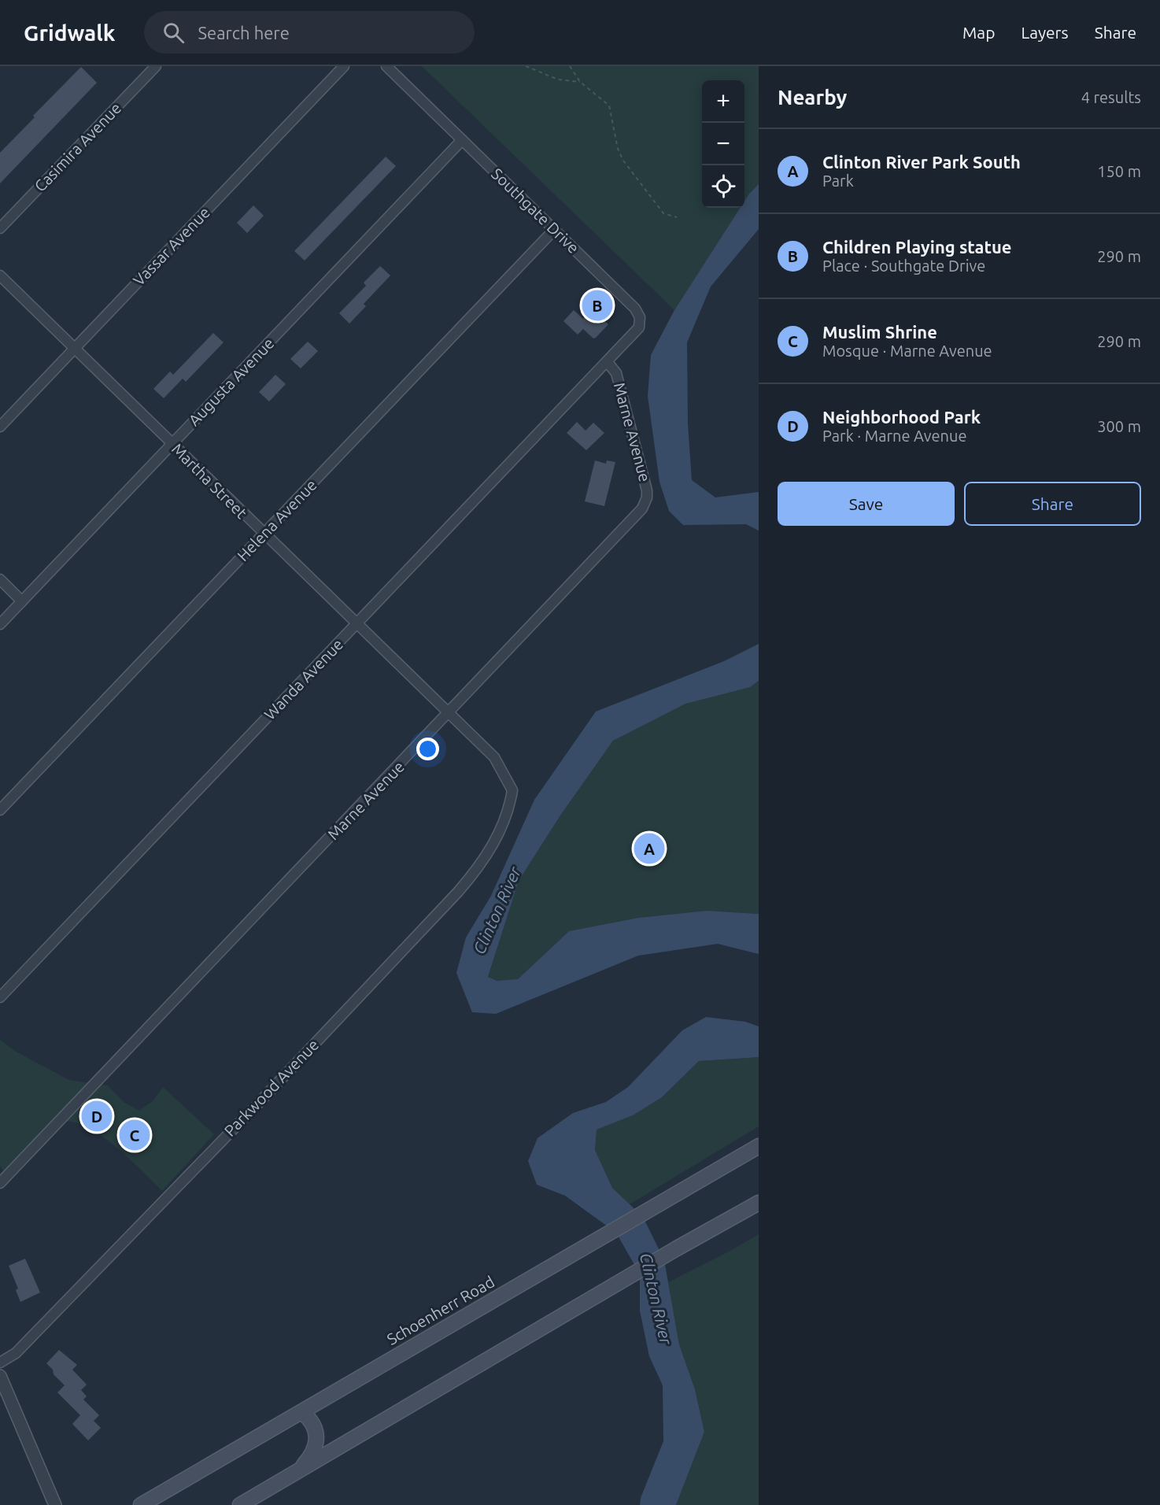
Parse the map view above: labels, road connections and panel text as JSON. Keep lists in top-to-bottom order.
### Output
{
  "streets": {
    "main road": ["Schoenherr Road"],
    "street": [
      "Casimira Avenue",
      "Southgate Drive",
      "Vassar Avenue",
      "Augusta Avenue",
      "Marne Avenue",
      "Martha Street",
      "Helena Avenue",
      "Wanda Avenue",
      "Parkwood Avenue"
    ]
  },
  "crossings": [
    ["Southgate Drive", "Augusta Avenue"],
    ["Southgate Drive", "Marne Avenue"],
    ["Southgate Drive", "Helena Avenue"],
    ["Southgate Drive", "Wanda Avenue"],
    ["Vassar Avenue", "Martha Street"],
    ["Augusta Avenue", "Martha Street"],
    ["Marne Avenue", "Martha Street"],
    ["Marne Avenue", "Wanda Avenue"],
    ["Martha Street", "Helena Avenue"],
    ["Martha Street", "Wanda Avenue"],
    ["Martha Street", "Parkwood Avenue"]
  ],
  "water": ["Clinton River"],
  "page": {
    "header": "Gridwalk",
    "search": "Search here",
    "nav": ["Map", "Layers", "Share"],
    "heading": ["Nearby", "4 results"],
    "map_buttons": ["+", "−"],
    "list": [
      {
        "mark": "A",
        "name": "Clinton River Park South",
        "note": "Park",
        "value": "150 m"
      },
      {
        "mark": "B",
        "name": "Children Playing statue",
        "note": "Place · Southgate Drive",
        "value": "290 m"
      },
      {
        "mark": "C",
        "name": "Muslim Shrine",
        "note": "Mosque · Marne Avenue",
        "value": "290 m"
      },
      {
        "mark": "D",
        "name": "Neighborhood Park",
        "note": "Park · Marne Avenue",
        "value": "300 m"
      }
    ],
    "pins": [
      "B",
      "A",
      "D",
      "C"
    ],
    "buttons": ["Save", "Share"]
  }
}
